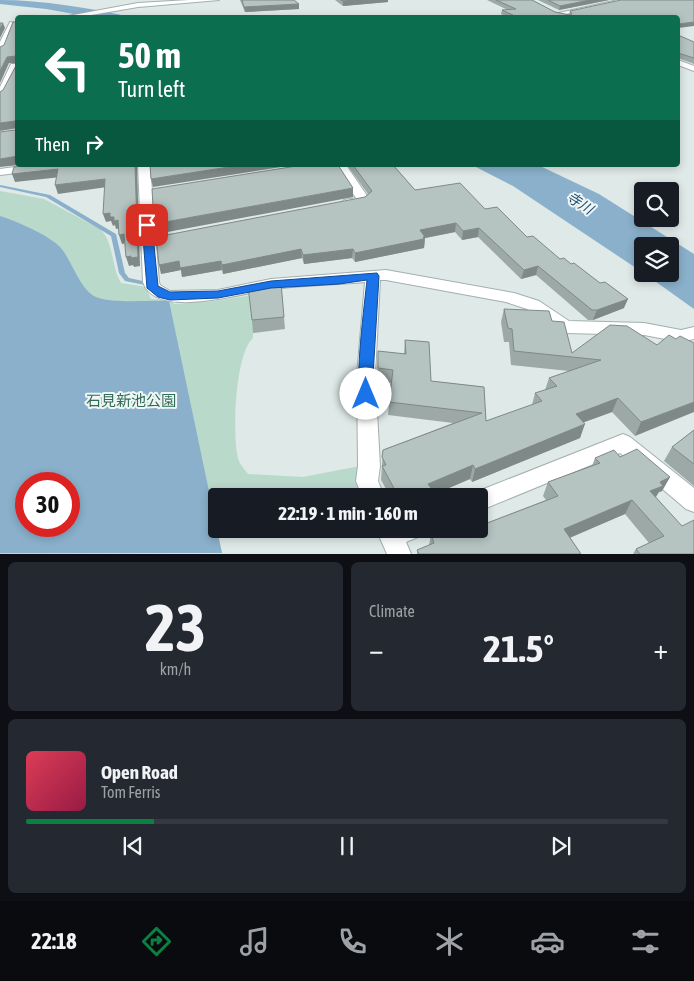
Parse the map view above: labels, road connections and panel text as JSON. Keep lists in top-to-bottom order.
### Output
{
  "water": ["寺川"],
  "parks": ["石見新池公園"],
  "page": {
    "turn": ["50 m", "Turn left"],
    "then": "Then",
    "limit": "30",
    "trip": "22:19 · 1 min · 160 m",
    "tile": [
      ["23", "km/h"],
      "Climate"
    ],
    "heat": ["−", "21.5°", "+"],
    "song": ["Open Road", "Tom Ferris"],
    "tabs": "22:18"
  }
}
